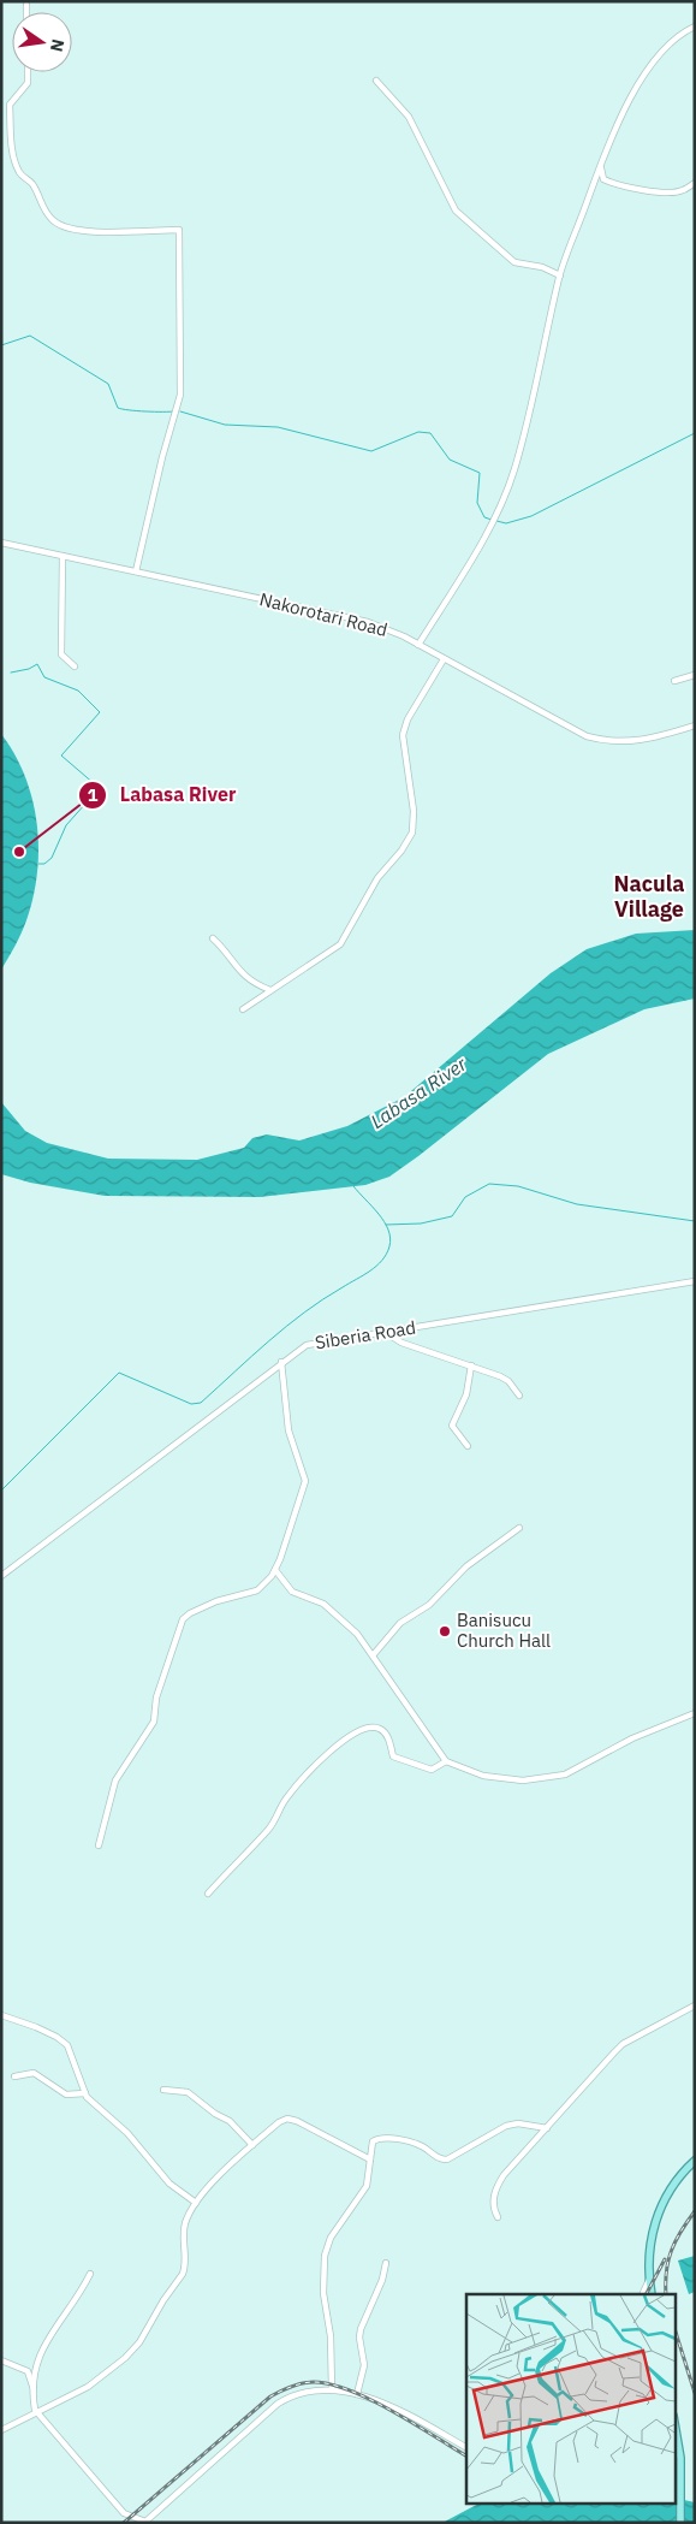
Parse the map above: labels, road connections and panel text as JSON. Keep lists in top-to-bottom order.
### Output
{
  "streets": {
    "street": ["Nakorotari Road", "Siberia Road"]
  },
  "districts": ["Nacula Village"],
  "water": ["Labasa River"],
  "places": ["Labasa River", "Banisucu Church Hall"],
  "north": "right"
}
